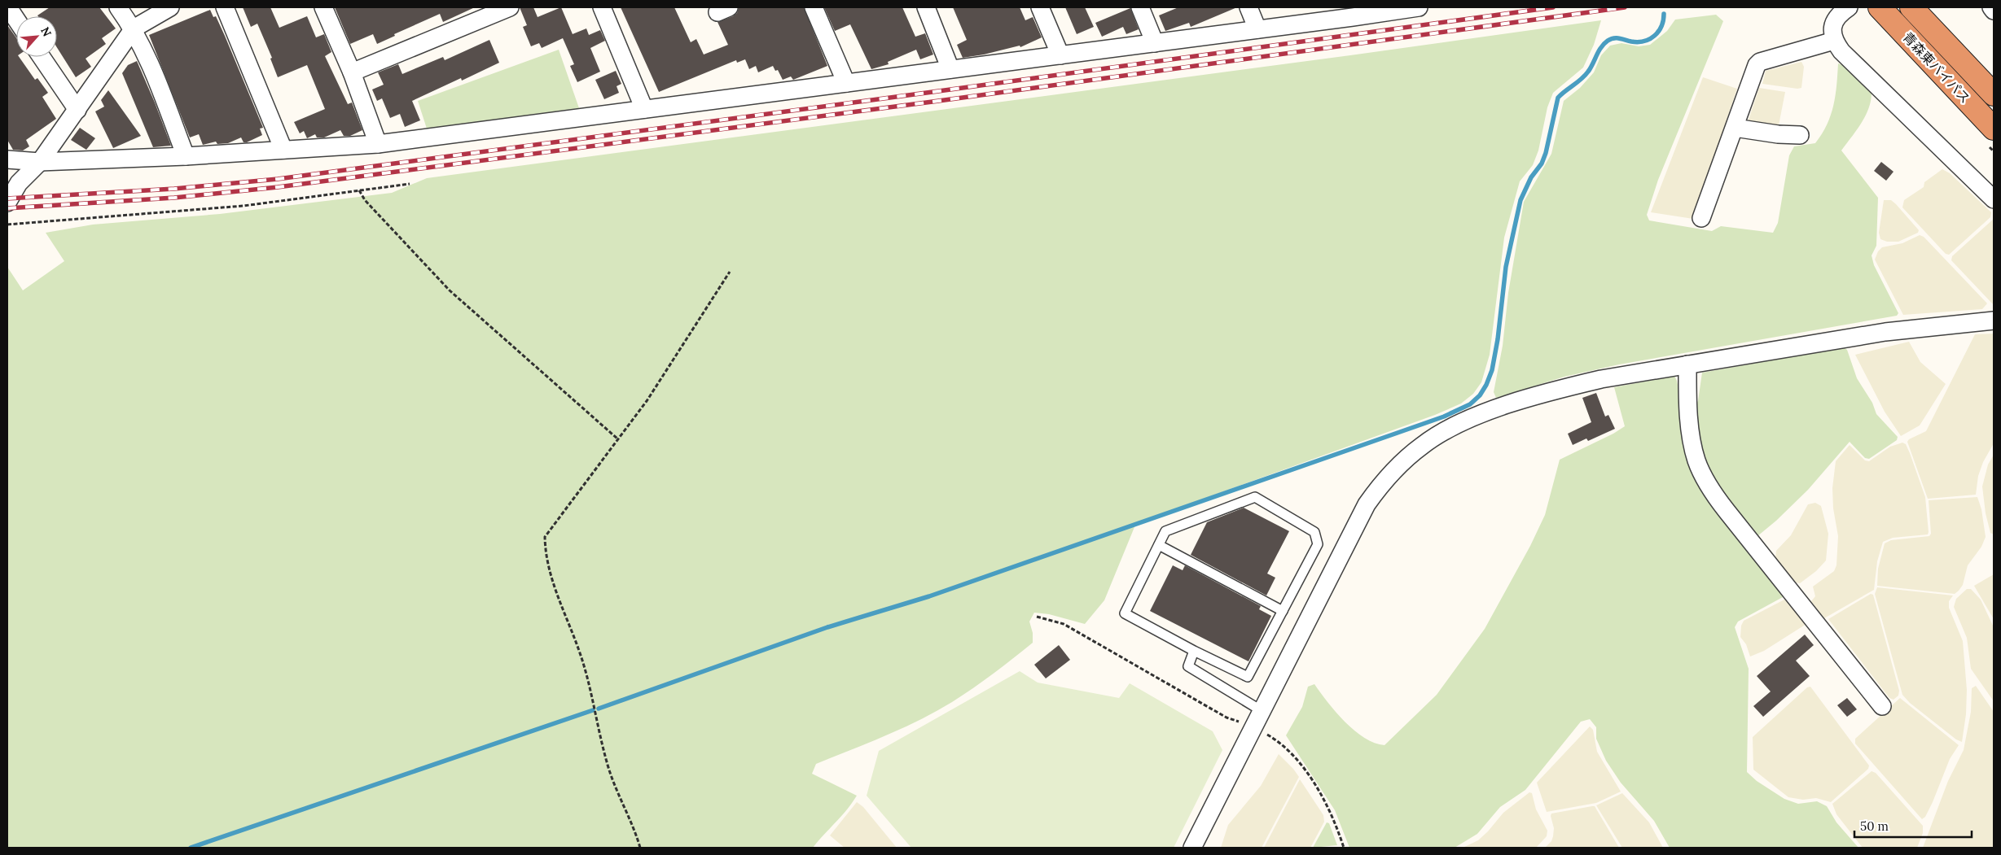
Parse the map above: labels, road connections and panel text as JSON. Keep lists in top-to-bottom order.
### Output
{
  "streets": {
    "highway": ["青森東バイパス"]
  },
  "scale_bar": "50 m",
  "north": "top right"
}
